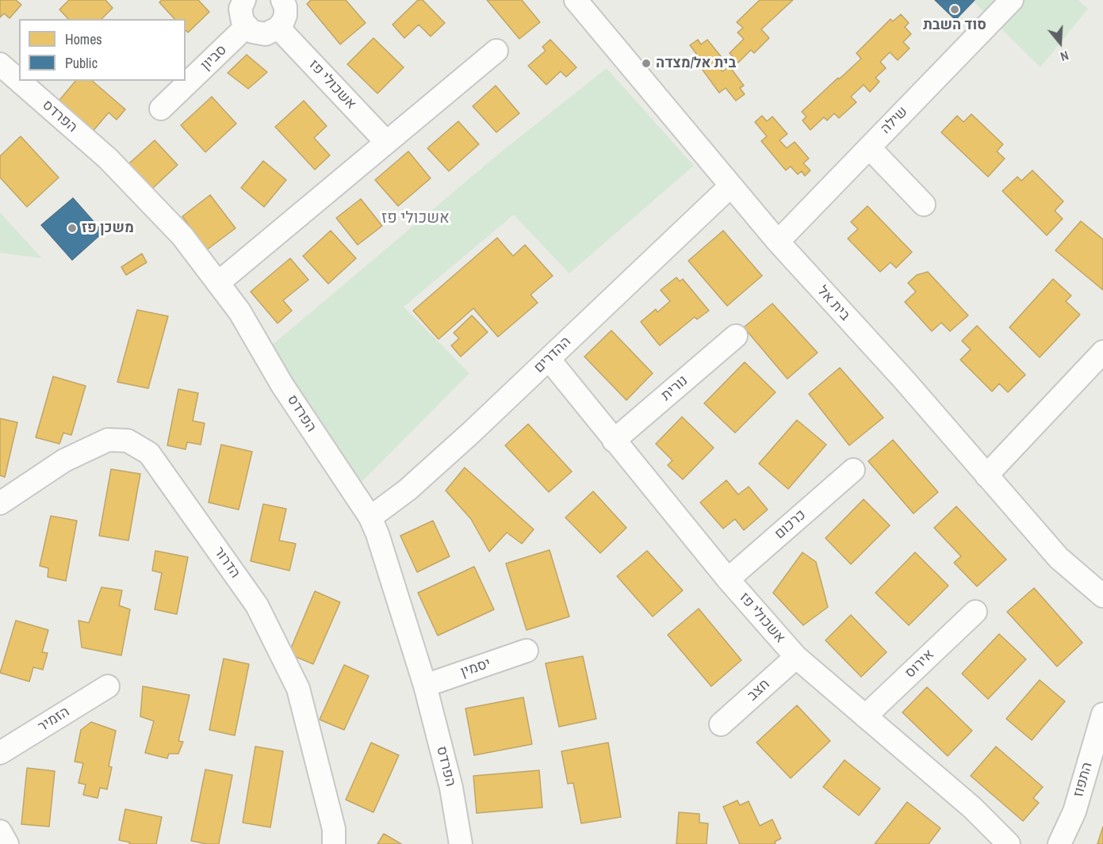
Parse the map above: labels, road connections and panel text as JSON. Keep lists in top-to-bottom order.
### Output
{
  "streets": {
    "street": [
      "סביון",
      "אשכולי פז",
      "הפרדס",
      "שילה",
      "בית אל",
      "ההדרים",
      "נורית",
      "כרכום",
      "הדרור",
      "אירוס",
      "יסמין",
      "חצב",
      "הזמיר",
      "התפוז"
    ]
  },
  "crossings": [
    ["אשכולי פז", "ההדרים"],
    ["אשכולי פז", "נורית"],
    ["אשכולי פז", "כרכום"],
    ["אשכולי פז", "אירוס"],
    ["אשכולי פז", "חצב"],
    ["הפרדס", "ההדרים"],
    ["הפרדס", "יסמין"],
    ["שילה", "בית אל"],
    ["בית אל", "ההדרים"]
  ],
  "districts": ["אשכולי פז"],
  "places": ["סוד השבת", "בית אל/מצדה", "משכן פז"],
  "legend": ["Homes", "Public"],
  "north": "bottom"
}
